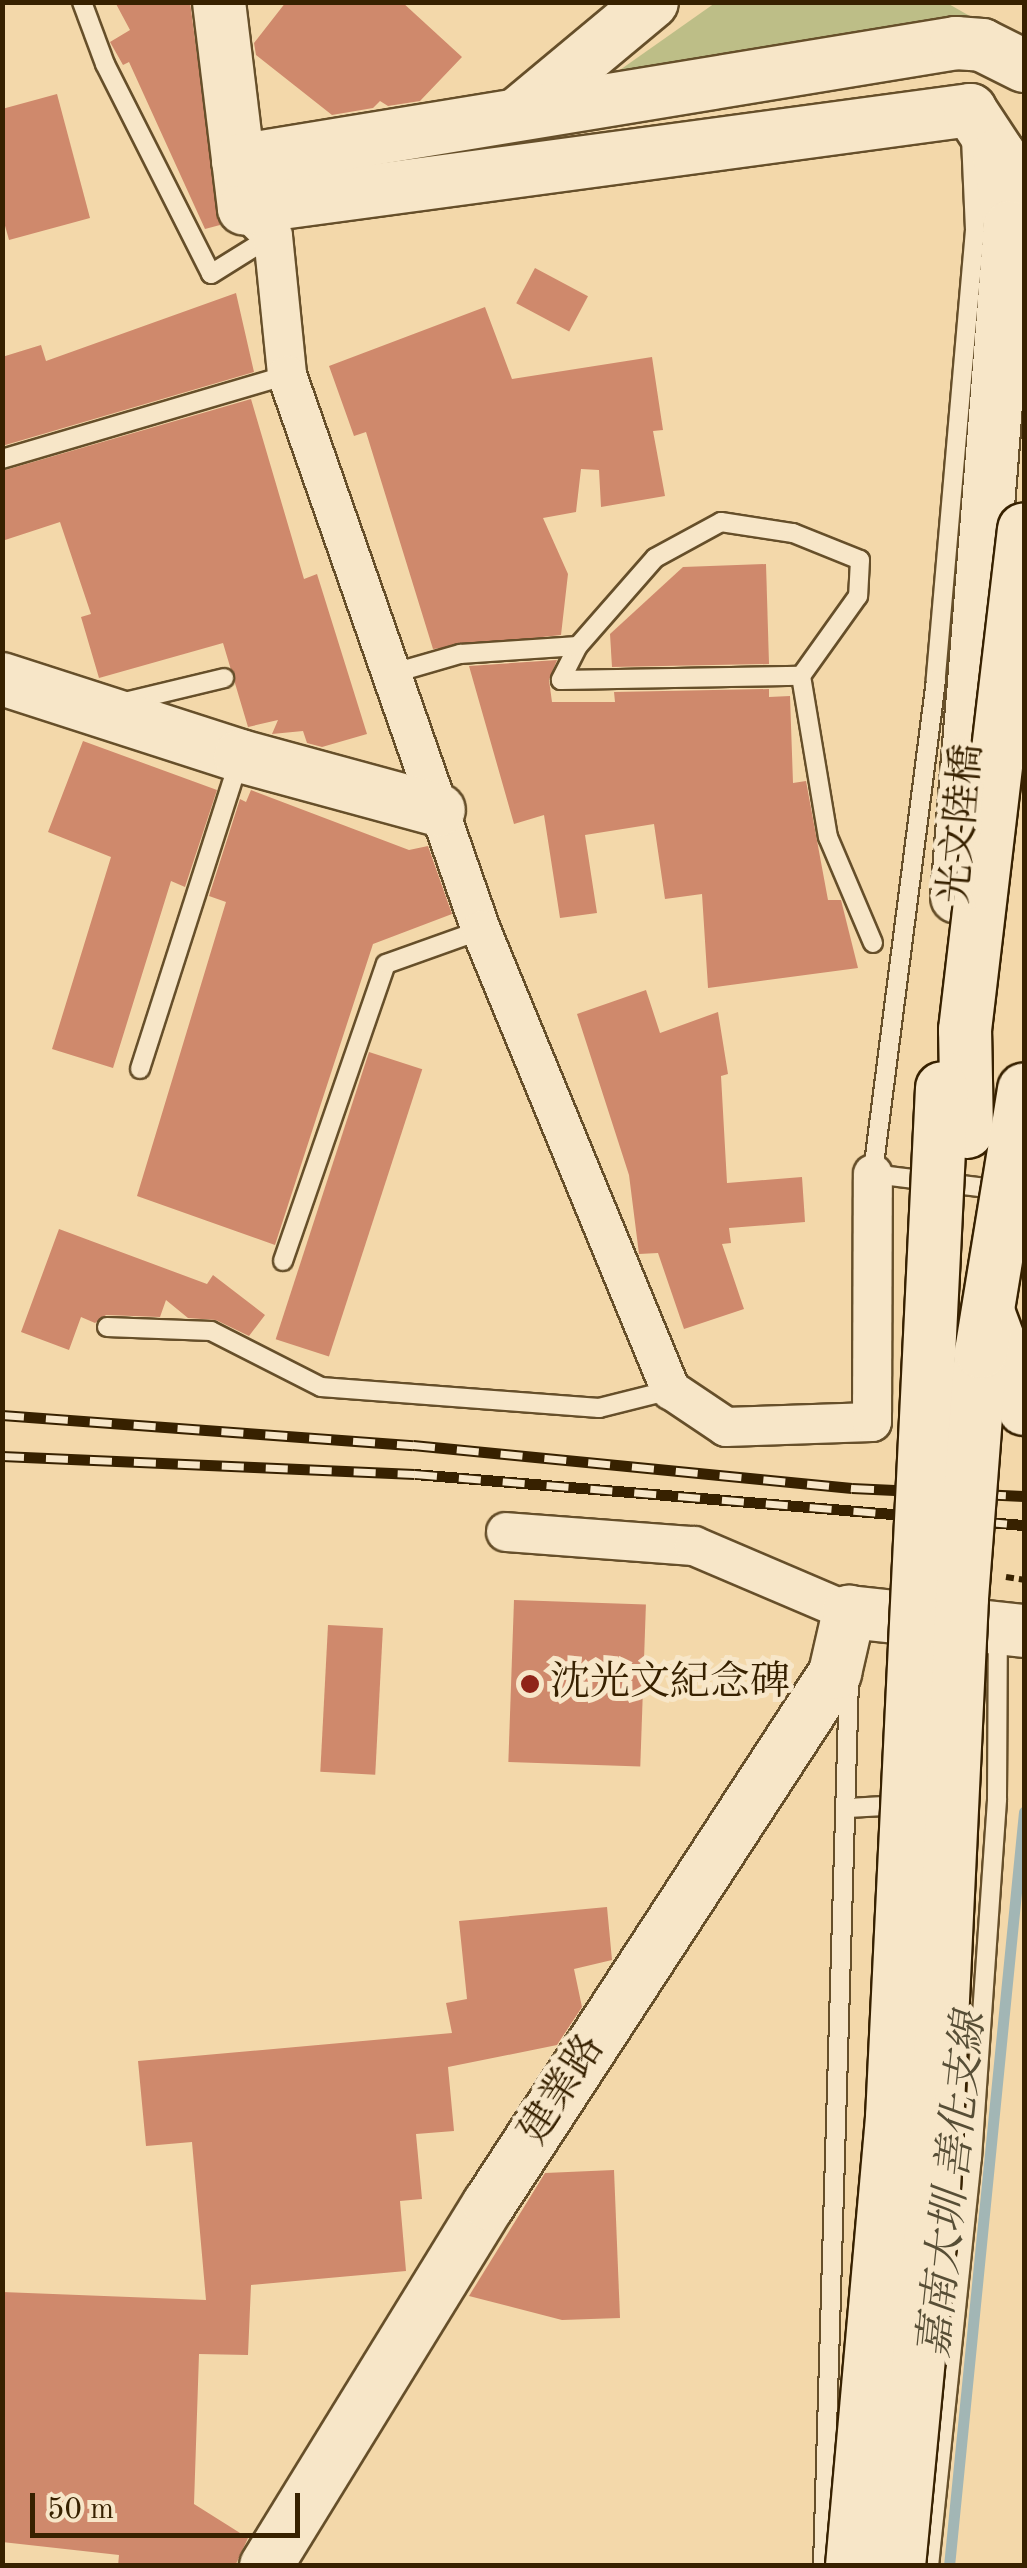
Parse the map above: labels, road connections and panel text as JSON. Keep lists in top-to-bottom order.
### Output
{
  "streets": {
    "street": ["光文陸橋", "建業路"]
  },
  "water": ["嘉南大圳 善化支線"],
  "places": ["沈光文紀念碑"],
  "scale_bar": "50 m"
}
